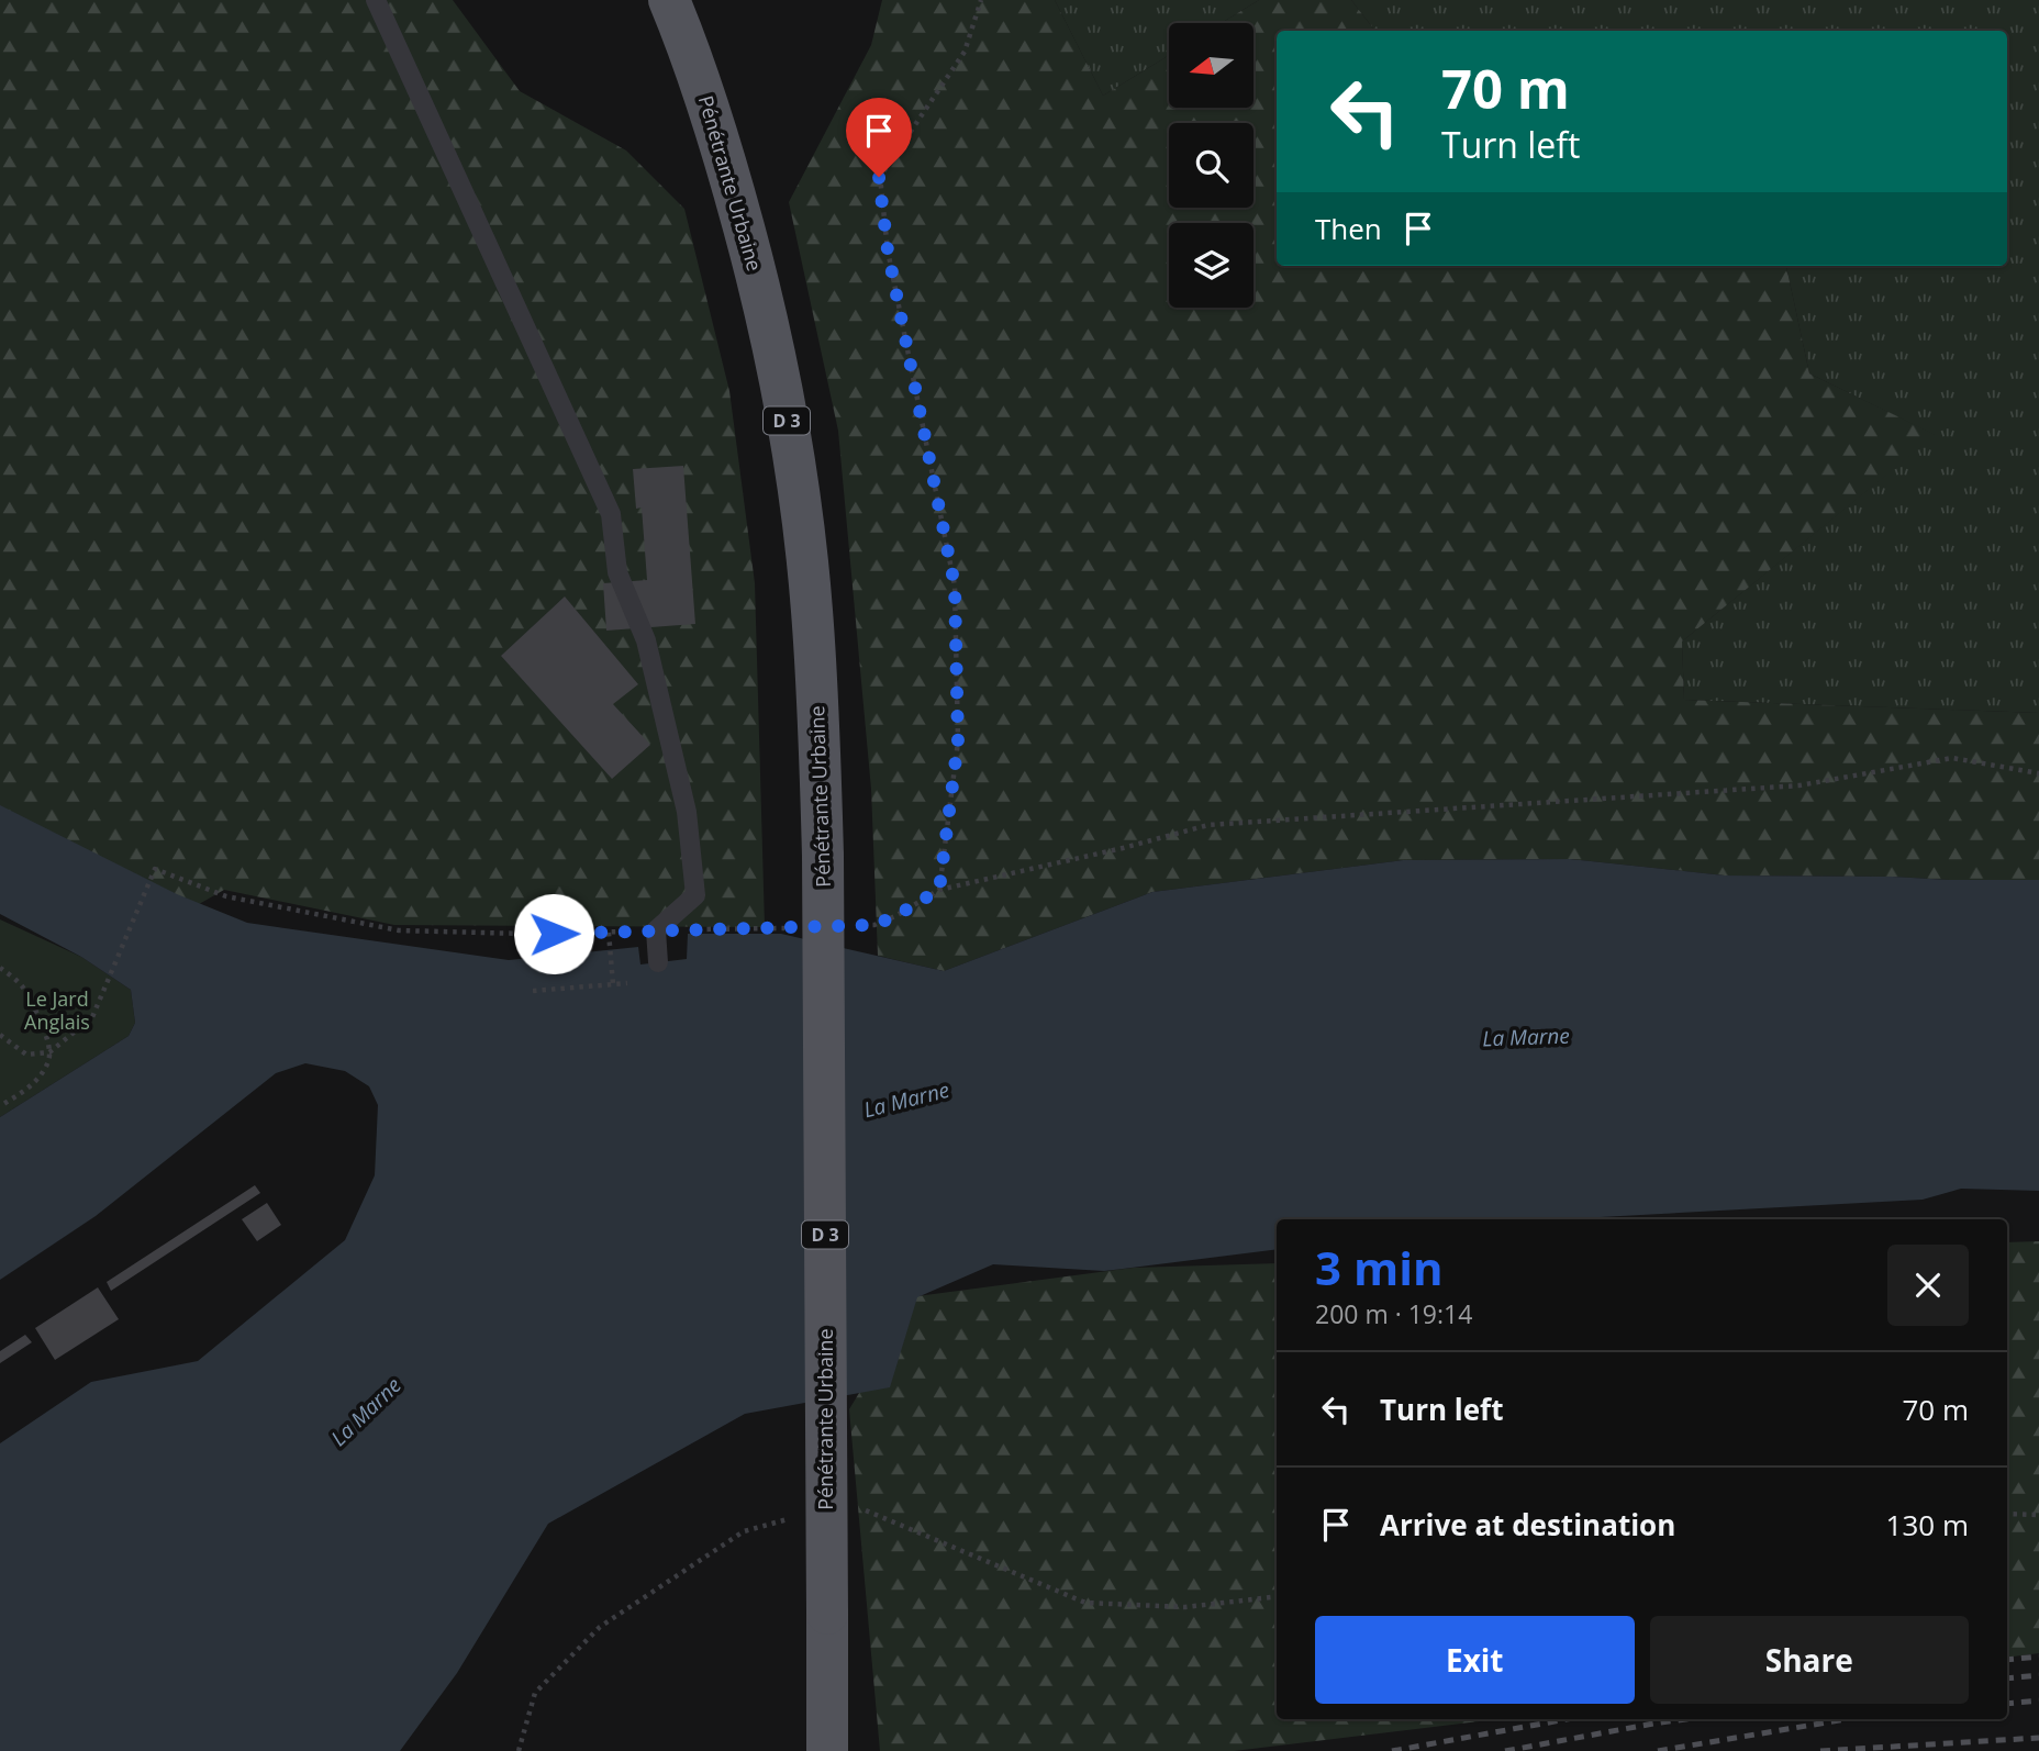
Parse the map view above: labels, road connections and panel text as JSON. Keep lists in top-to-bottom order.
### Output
{
  "streets": {
    "main road": ["Pénétrante Urbaine", "D 3"]
  },
  "water": ["La Marne"],
  "parks": ["Le Jard Anglais"],
  "north": "left",
  "page": {
    "turn": ["70 m", "Turn left"],
    "then": "Then",
    "heading": ["3 min", "200 m · 19:14"],
    "list": [
      {
        "name": "Turn left",
        "value": "70 m"
      },
      {
        "name": "Arrive at destination",
        "value": "130 m"
      }
    ],
    "buttons": ["Exit", "Share"]
  }
}
